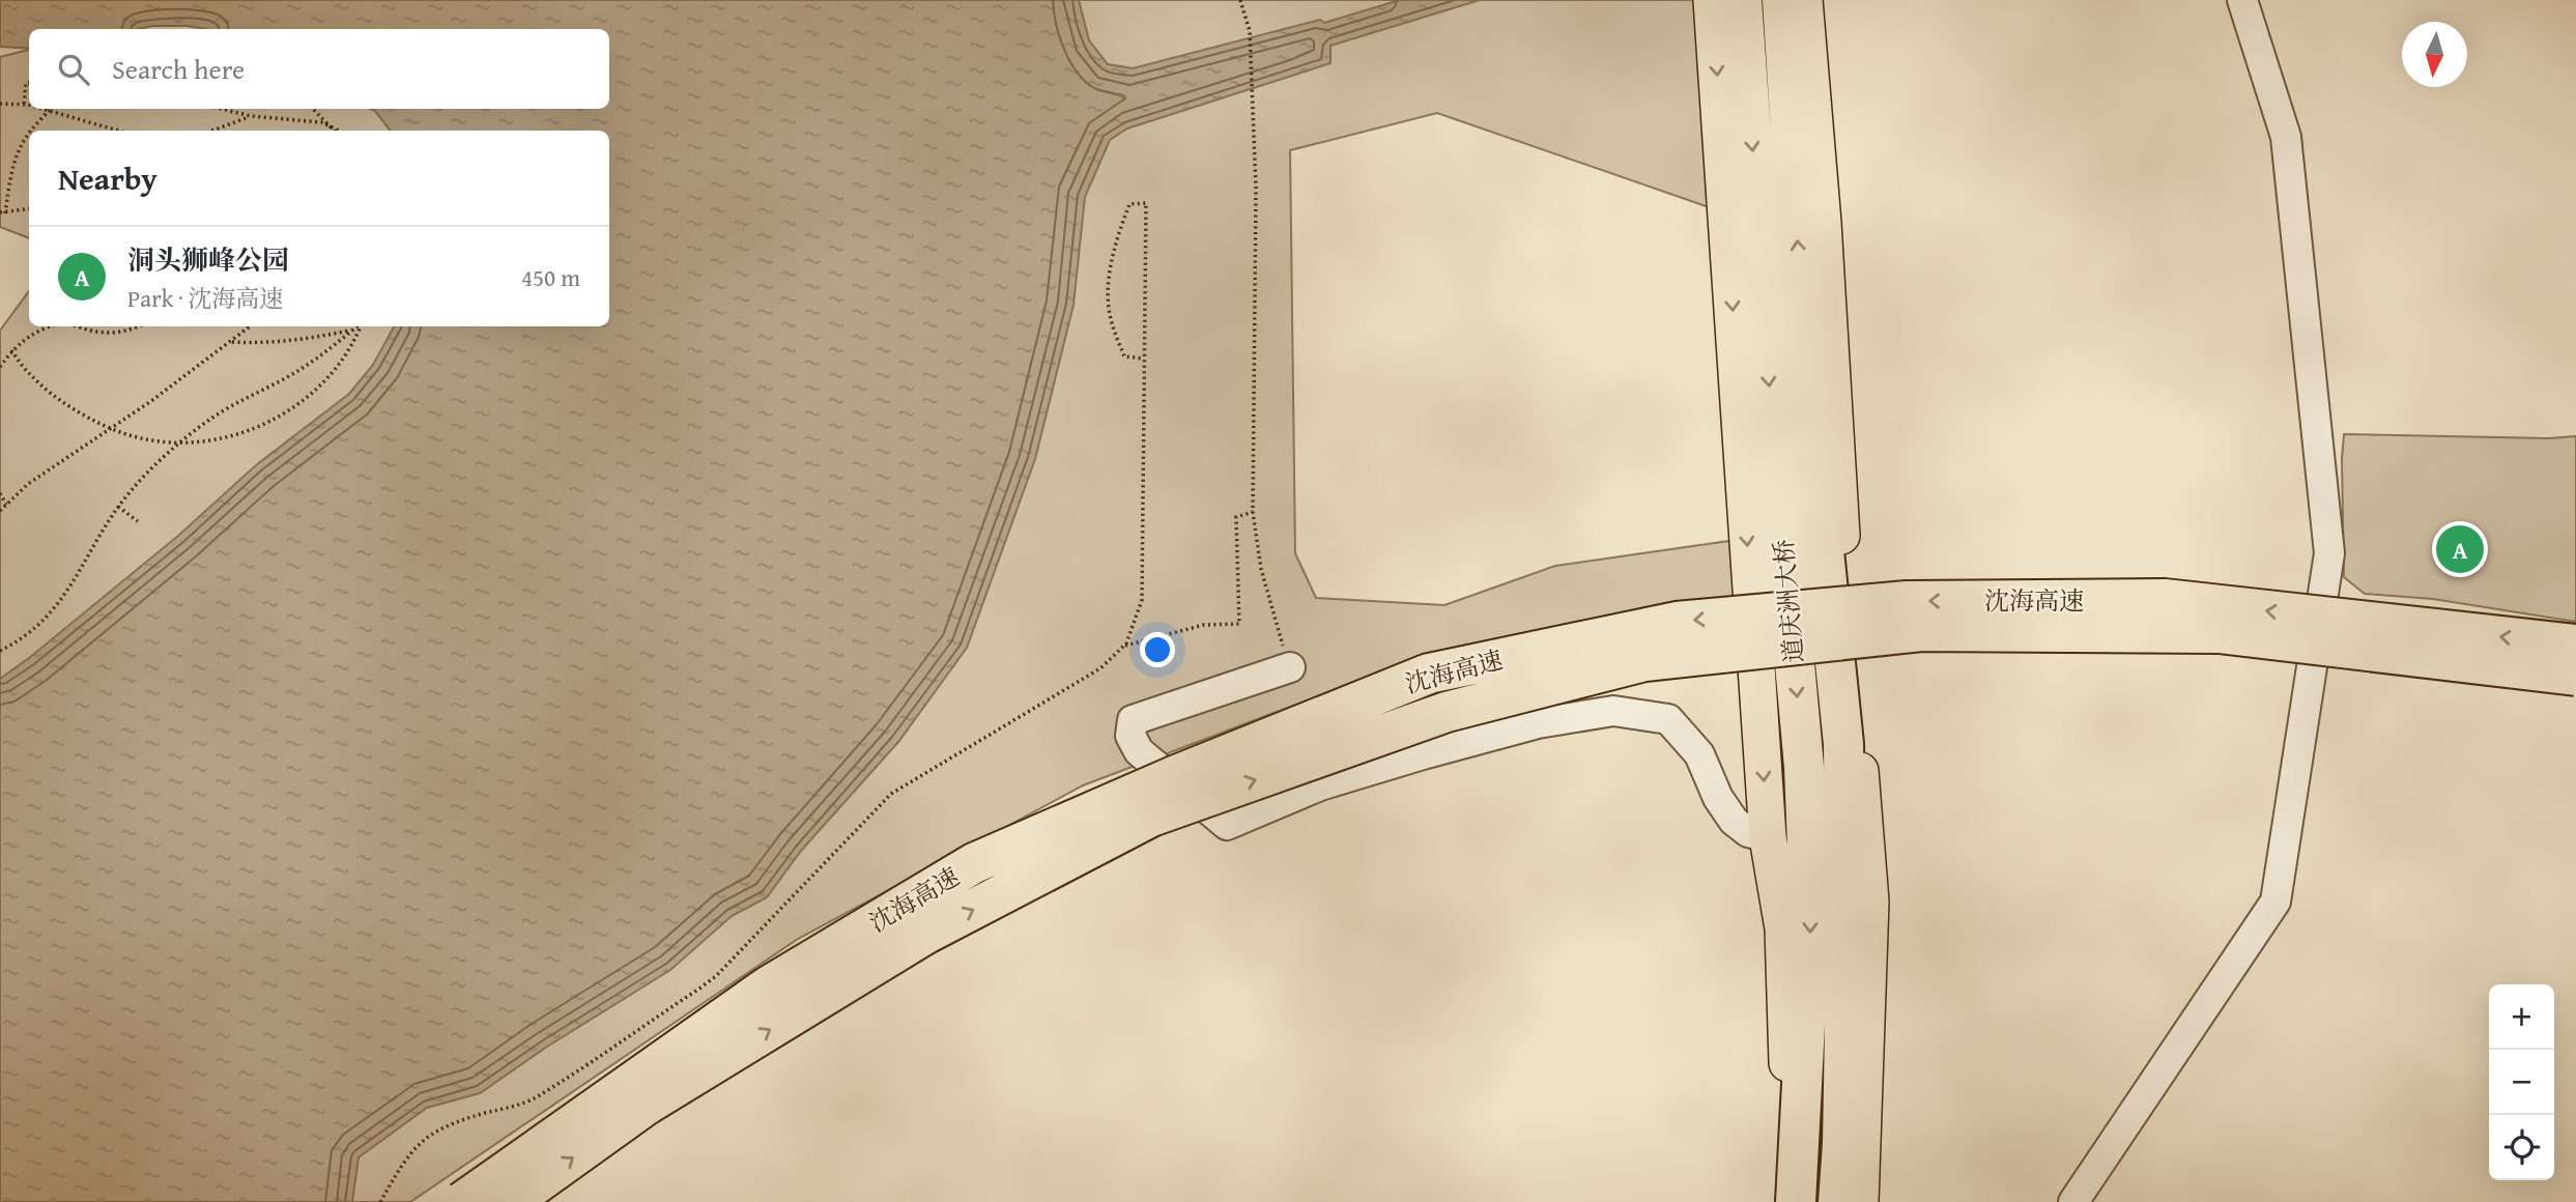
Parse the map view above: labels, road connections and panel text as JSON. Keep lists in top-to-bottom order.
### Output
{
  "streets": {
    "highway": ["沈海高速", "道庆洲大桥"]
  },
  "north": "bottom",
  "page": {
    "search": "Search here",
    "heading": "Nearby",
    "list": [
      {
        "mark": "A",
        "name": "洞头狮峰公园",
        "note": "Park · 沈海高速",
        "value": "450 m"
      }
    ],
    "pins": "A",
    "map_buttons": ["+", "−"]
  }
}
